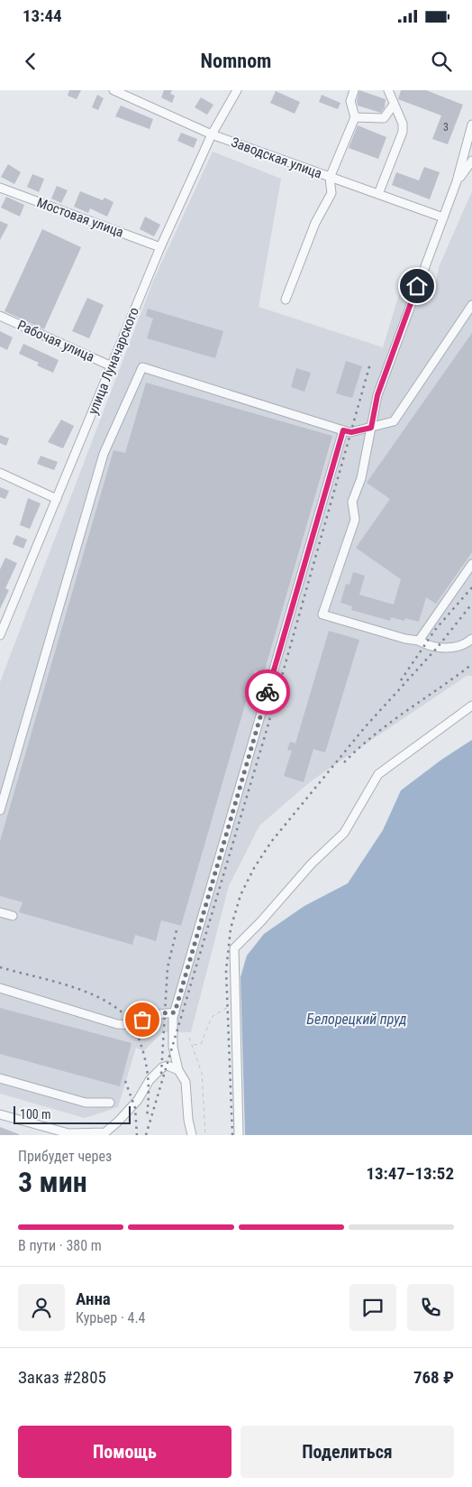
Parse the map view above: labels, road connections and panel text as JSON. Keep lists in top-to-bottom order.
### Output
{
  "streets": {
    "street": [
      "Заводская улица",
      "Мостовая улица",
      "Рабочая улица",
      "улица Луначарского"
    ]
  },
  "crossings": [
    ["Заводская улица", "улица Луначарского"],
    ["Мостовая улица", "улица Луначарского"],
    ["Рабочая улица", "улица Луначарского"]
  ],
  "water": ["Белорецкий пруд"],
  "house_numbers": ["3"],
  "scale_bar": "100 m",
  "page": {
    "status": "13:44",
    "header": "Nomnom",
    "scale": "100 m",
    "heading": ["3 мин", "Прибудет через", "13:47–13:52"],
    "panel": [
      "Анна",
      "Курьер · 4.4",
      "Заказ #2805",
      "768 ₽"
    ],
    "bar": "В пути · 380 m",
    "buttons": ["Помощь", "Поделиться"]
  }
}
